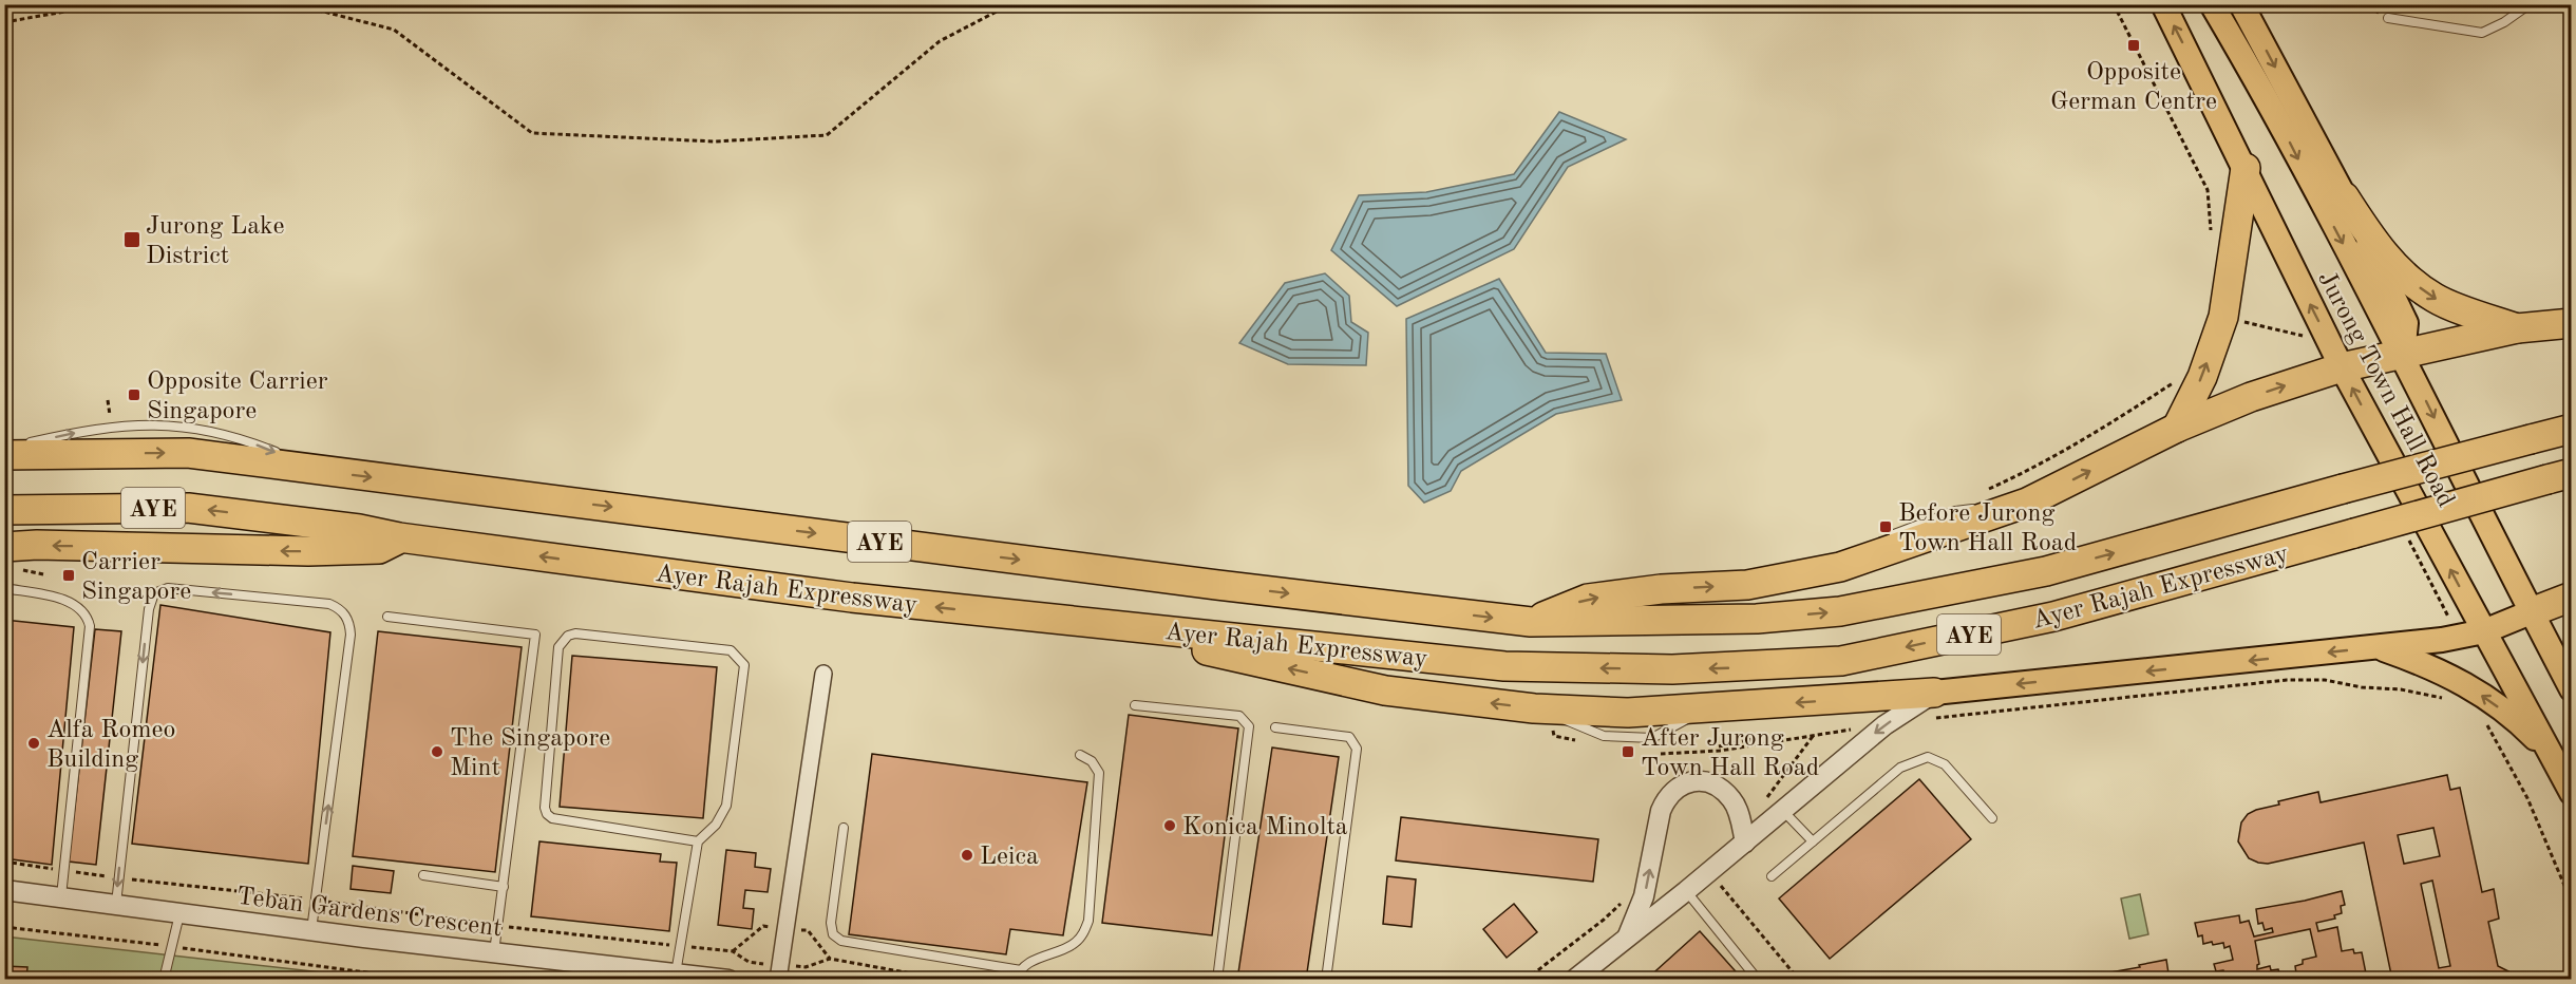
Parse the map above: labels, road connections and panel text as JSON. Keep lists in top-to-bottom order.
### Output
{
  "streets": {
    "highway": ["AYE", "Ayer Rajah Expressway"],
    "main road": ["Jurong Town Hall Road"],
    "street": ["Teban Gardens Crescent"]
  },
  "places": {
    "transit": [
      "Opposite German Centre",
      "Jurong Lake District",
      "Opposite Carrier Singapore",
      "Before Jurong Town Hall Road",
      "Carrier Singapore",
      "After Jurong Town Hall Road"
    ],
    "other": [
      "Alfa Romeo Building",
      "The Singapore Mint",
      "Konica Minolta",
      "Leica"
    ]
  }
}
